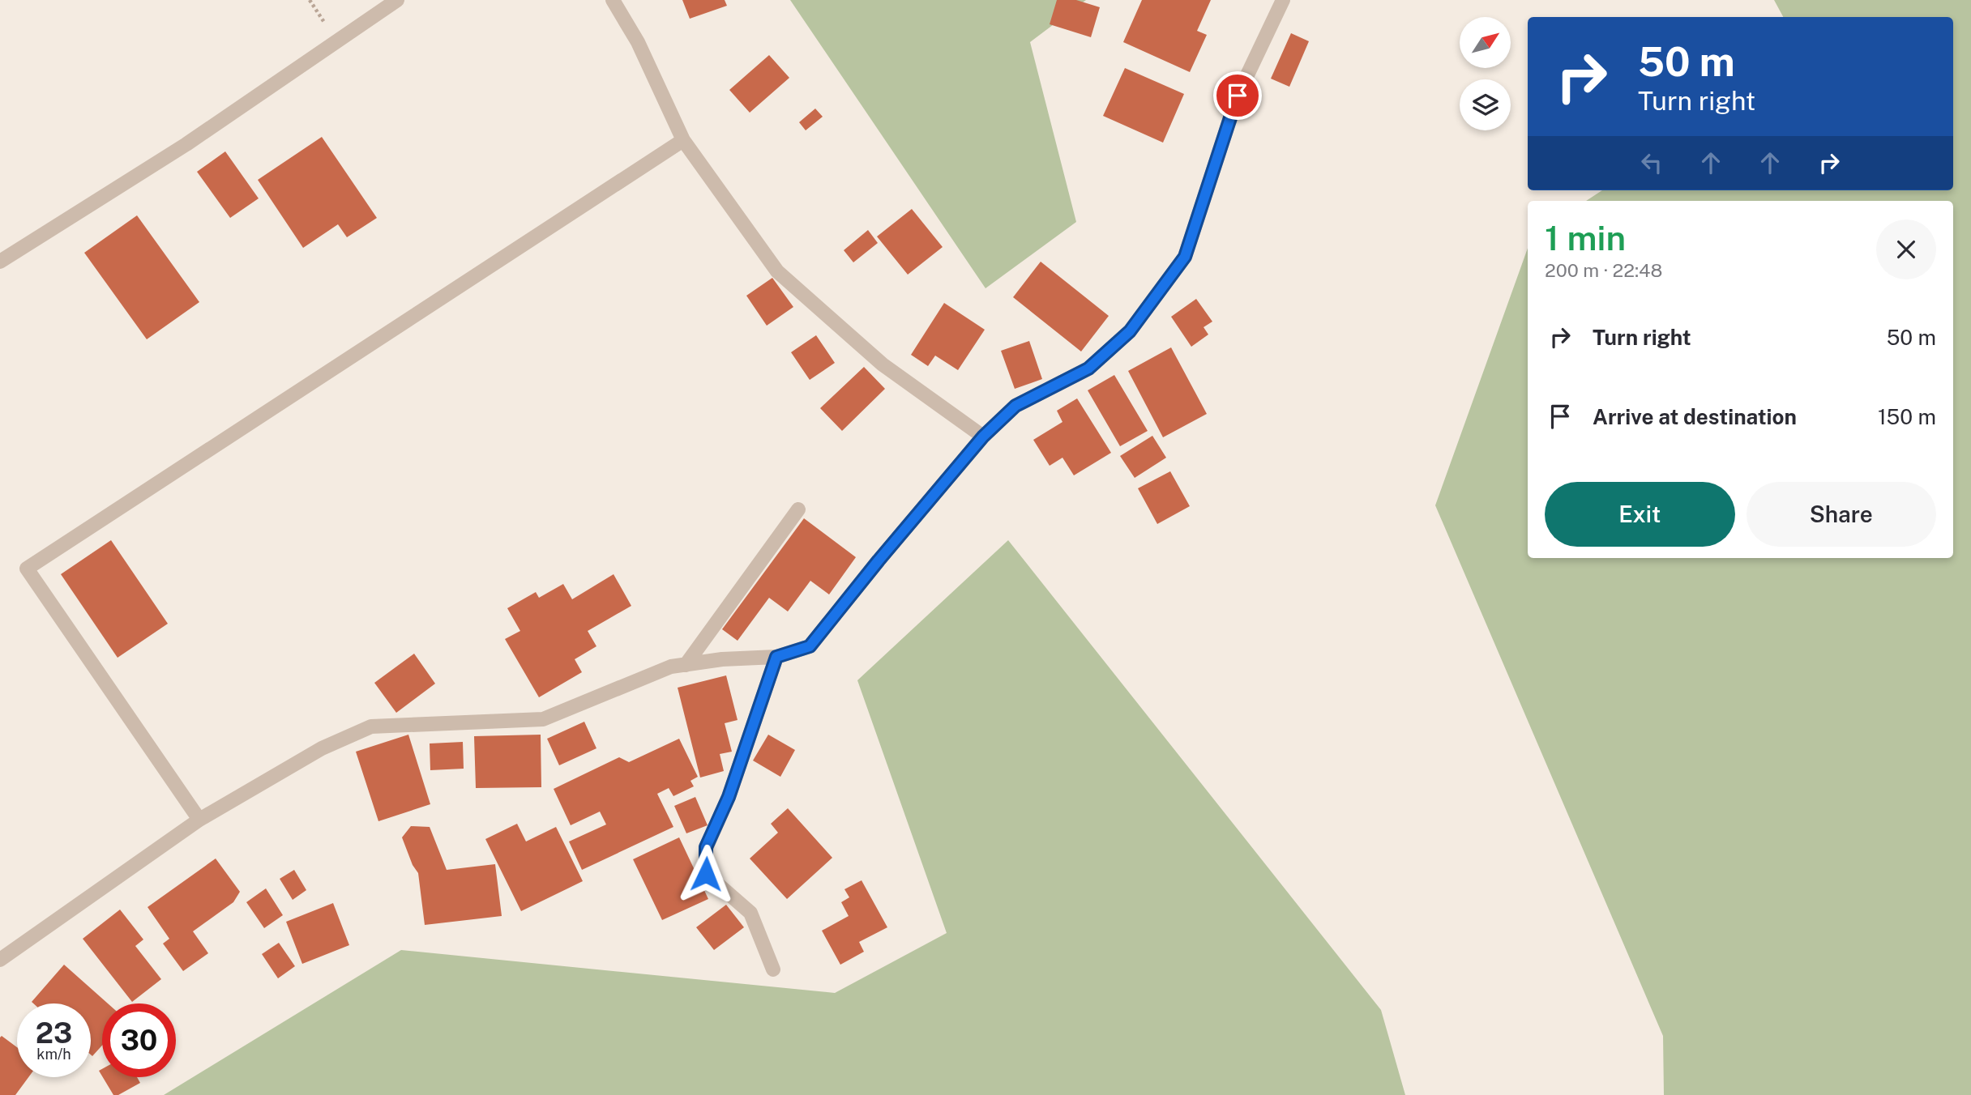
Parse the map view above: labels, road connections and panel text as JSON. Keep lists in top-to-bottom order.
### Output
{
  "north": "top right",
  "page": {
    "turn": ["50 m", "Turn right"],
    "heading": ["1 min", "200 m · 22:48"],
    "list": [
      {
        "name": "Turn right",
        "value": "50 m"
      },
      {
        "name": "Arrive at destination",
        "value": "150 m"
      }
    ],
    "buttons": ["Exit", "Share"],
    "speed": "23 km/h",
    "limit": "30"
  }
}
